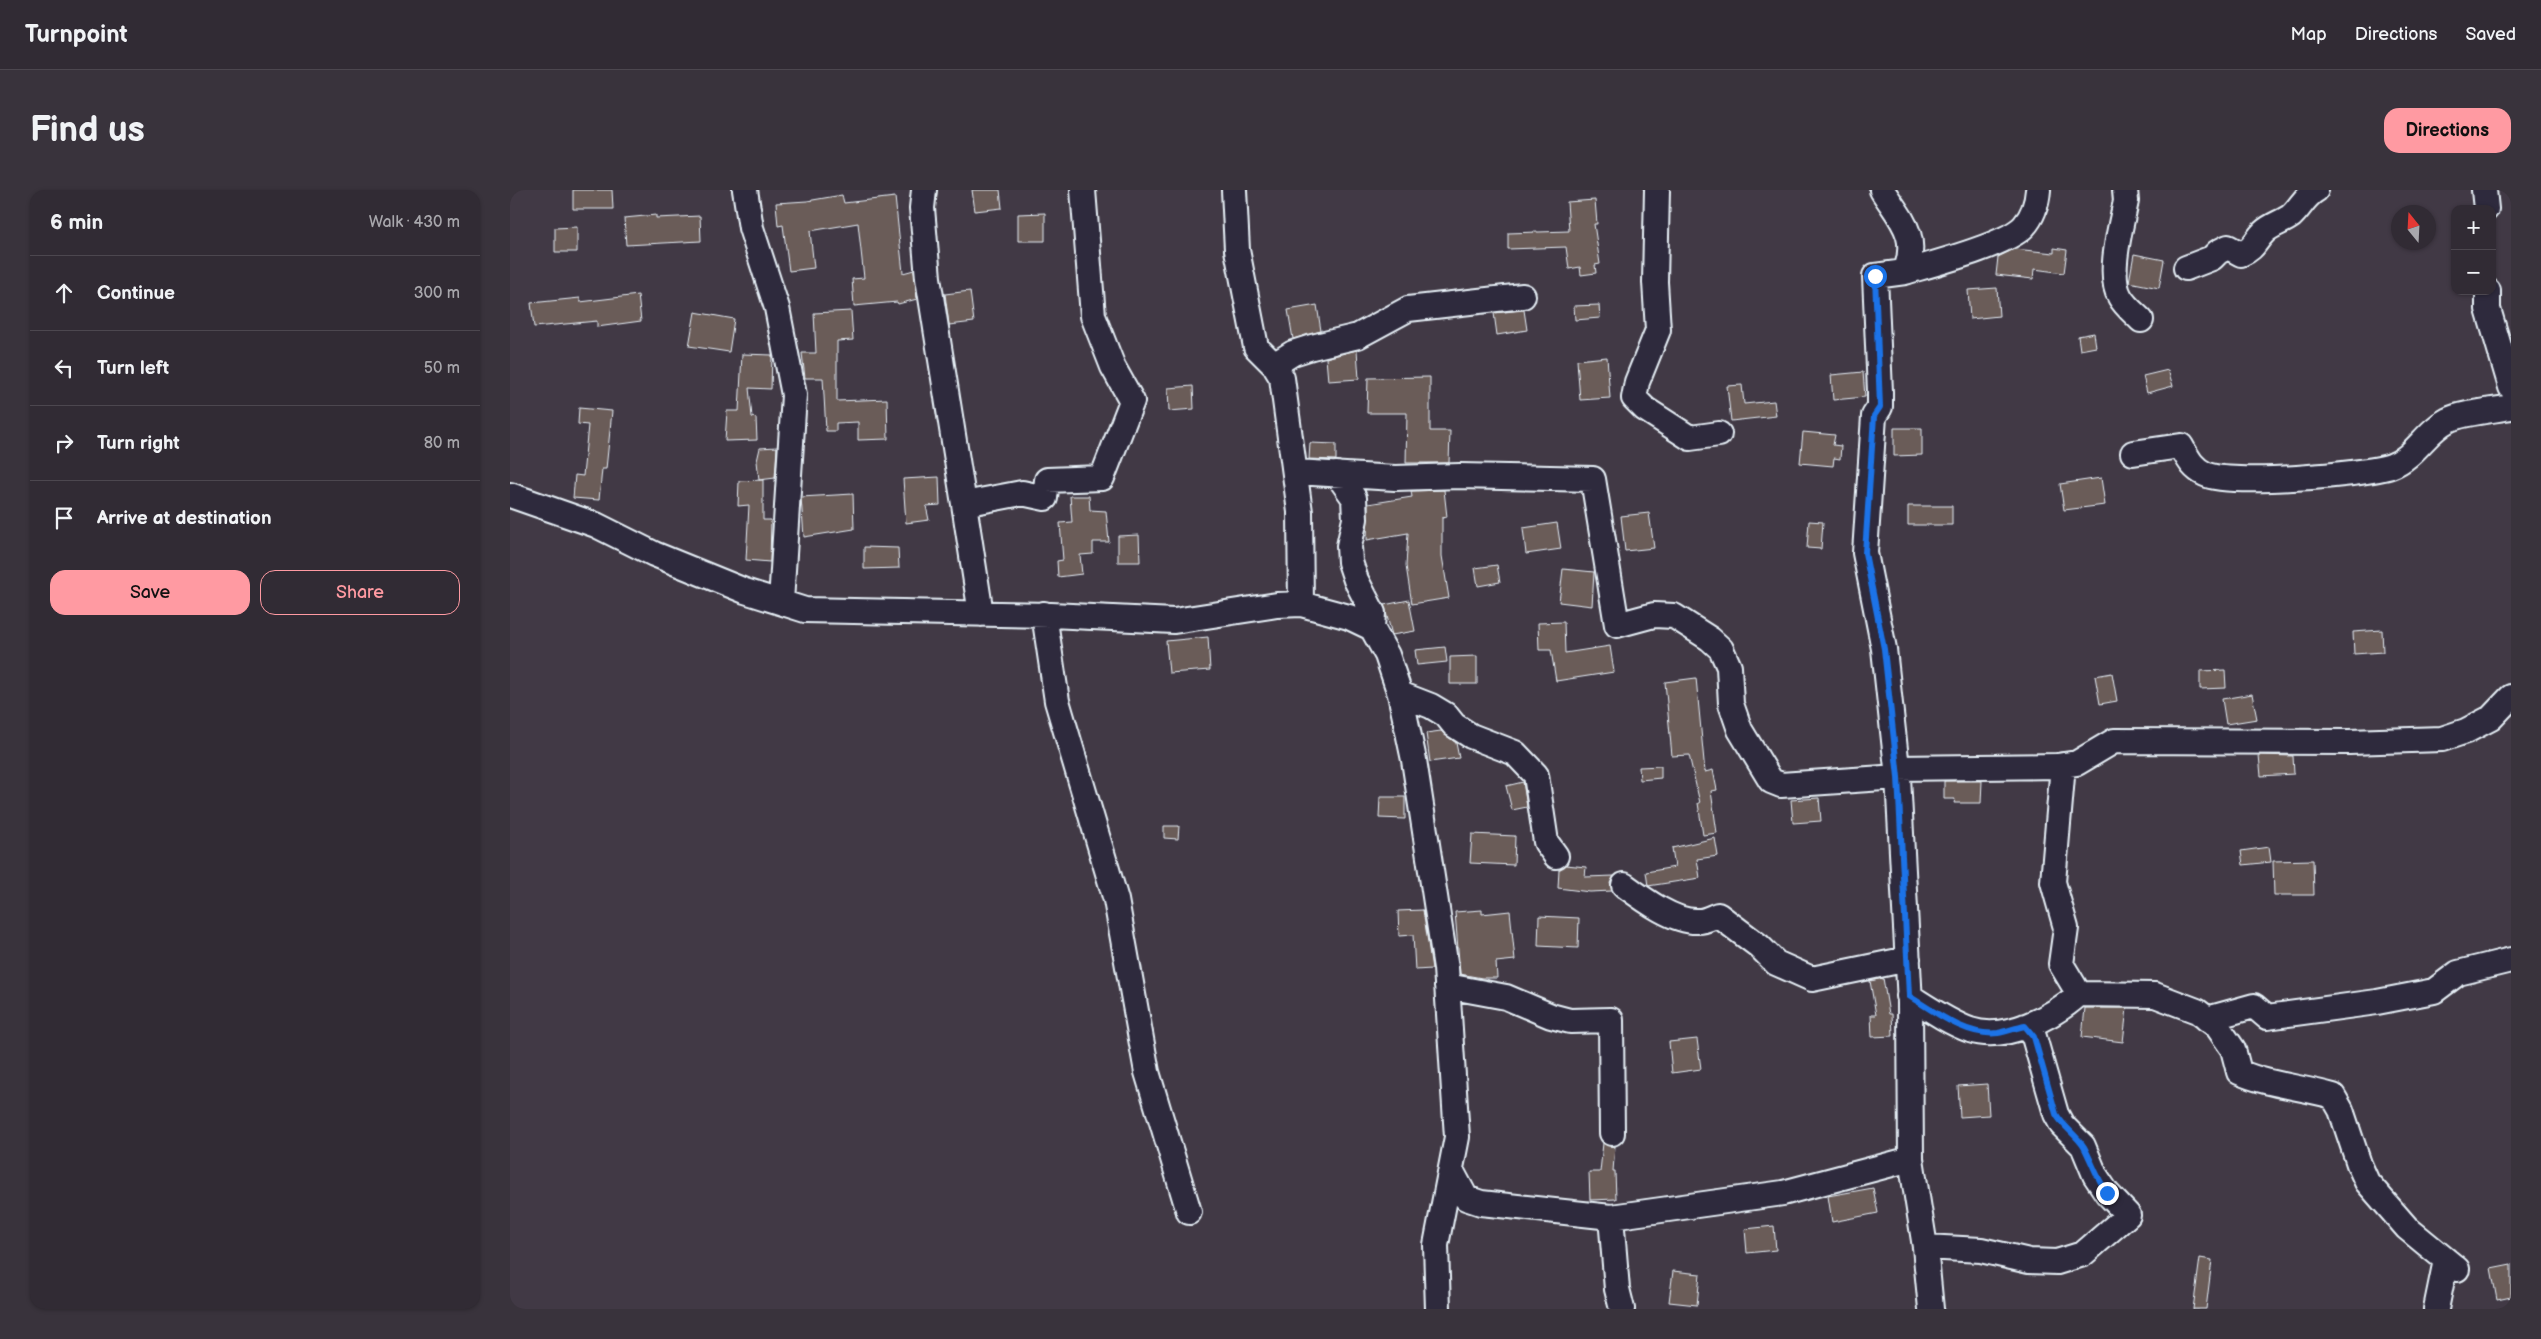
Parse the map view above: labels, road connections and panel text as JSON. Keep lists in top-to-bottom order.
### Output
{
  "north": "top",
  "page": {
    "header": "Turnpoint",
    "nav": ["Map", "Directions", "Saved"],
    "buttons": [
      "Directions",
      ["Save", "Share"]
    ],
    "title": "Find us",
    "heading": ["6 min", "Walk · 430 m"],
    "map_buttons": ["+", "−"],
    "list": [
      ["Continue", "300 m"],
      ["Turn left", "50 m"],
      ["Turn right", "80 m"],
      "Arrive at destination"
    ]
  }
}
